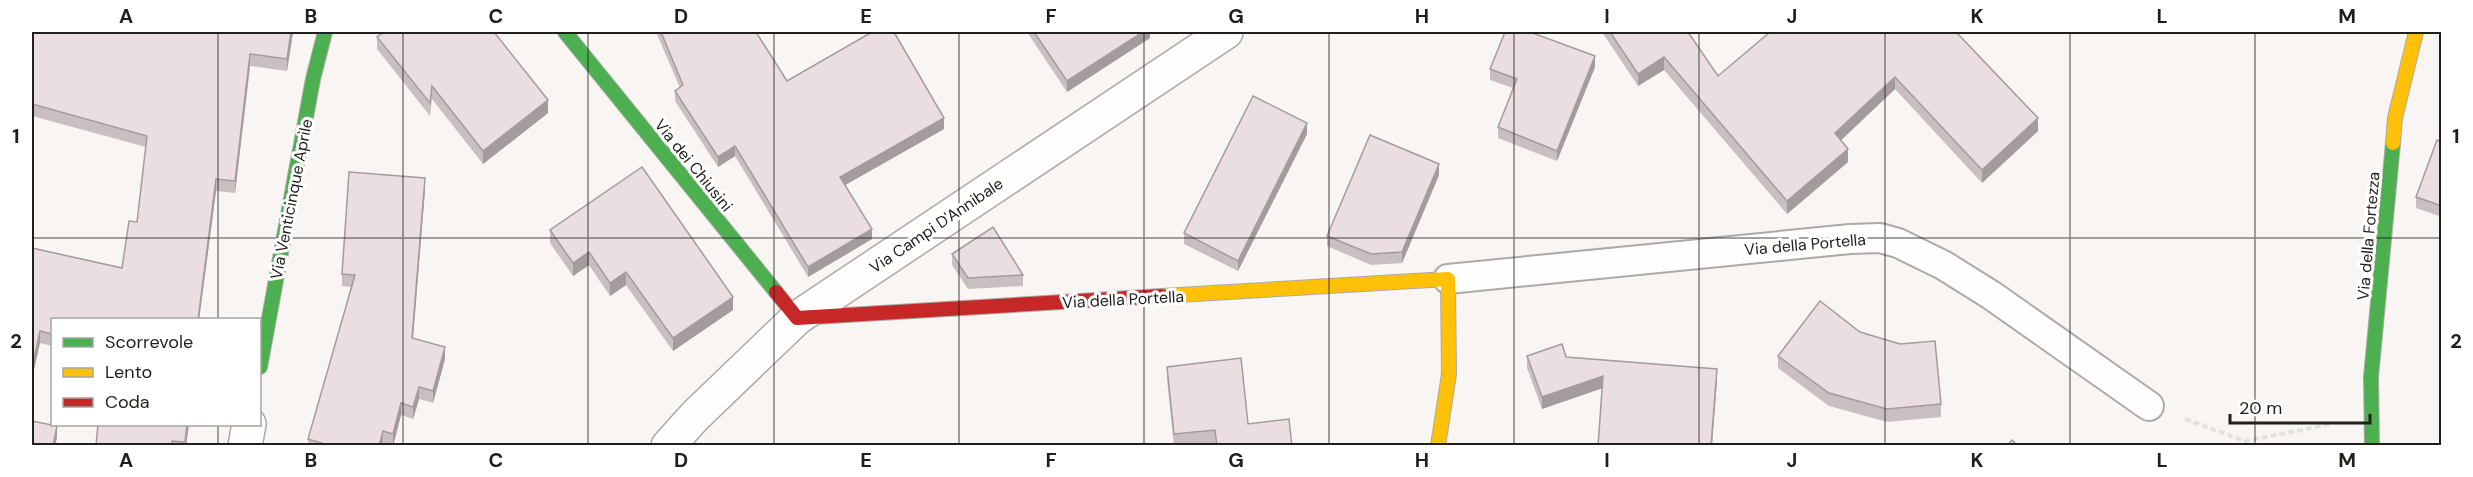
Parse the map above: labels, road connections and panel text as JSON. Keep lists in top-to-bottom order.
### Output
{
  "streets": {
    "street": [
      "Via dei Chiusini",
      "Via Venticinque Aprile",
      "Via Campi D'Annibale",
      "Via della Fortezza",
      "Via della Portella"
    ]
  },
  "crossings": [
    ["Via dei Chiusini", "Via Campi D'Annibale"],
    ["Via dei Chiusini", "Via della Portella"],
    ["Via Campi D'Annibale", "Via della Portella"]
  ],
  "legend": ["Scorrevole", "Lento", "Coda"],
  "scale_bar": "20 m",
  "grid": {
    "columns": [
      "A",
      "B",
      "C",
      "D",
      "E",
      "F",
      "G",
      "H",
      "I",
      "J",
      "K",
      "L",
      "M"
    ],
    "rows": ["1", "2"]
  }
}
